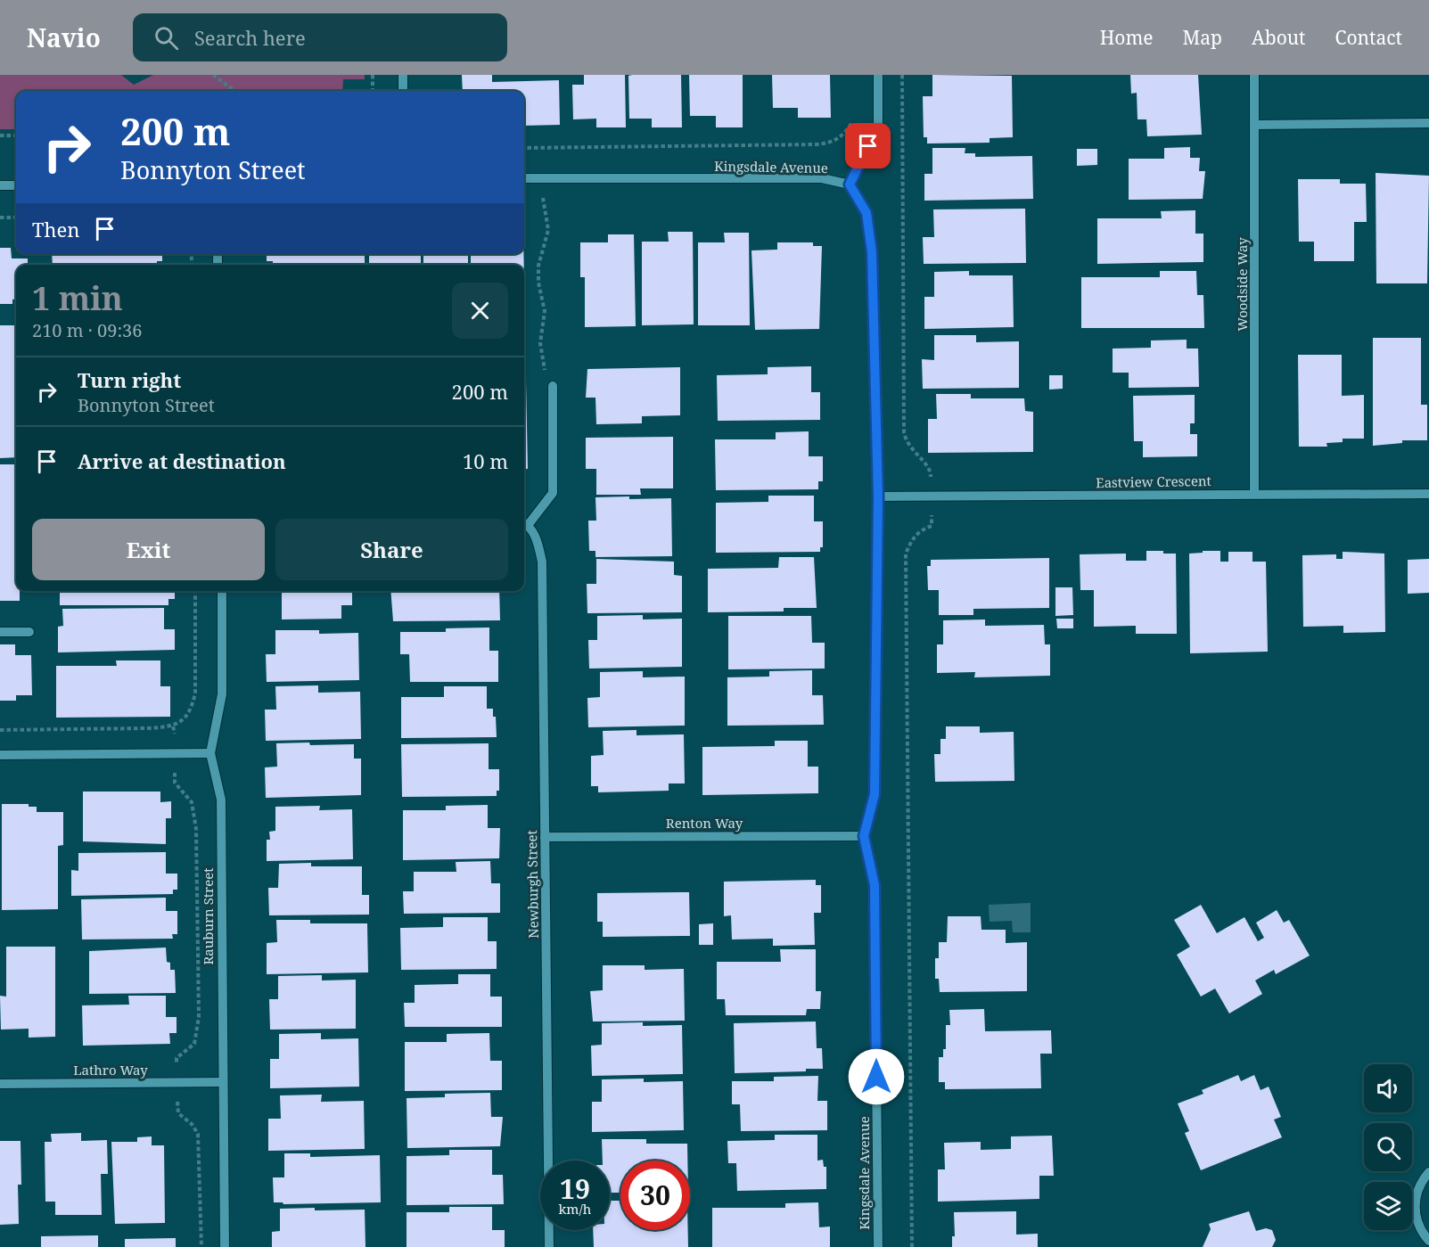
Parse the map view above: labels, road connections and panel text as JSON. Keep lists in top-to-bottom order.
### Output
{
  "streets": {
    "street": [
      "Kingsdale Avenue",
      "Woodside Way",
      "Eastview Crescent",
      "Renton Way",
      "Newburgh Street",
      "Rauburn Street",
      "Lathro Way"
    ]
  },
  "crossings": [
    ["Kingsdale Avenue", "Eastview Crescent"],
    ["Kingsdale Avenue", "Renton Way"],
    ["Woodside Way", "Eastview Crescent"],
    ["Renton Way", "Newburgh Street"],
    ["Rauburn Street", "Lathro Way"]
  ],
  "page": {
    "header": "Navio",
    "search": "Search here",
    "nav": [
      "Home",
      "Map",
      "About",
      "Contact"
    ],
    "turn": ["200 m", "Bonnyton Street"],
    "then": "Then",
    "heading": ["1 min", "210 m · 09:36"],
    "list": [
      {
        "name": "Turn right",
        "note": "Bonnyton Street",
        "value": "200 m"
      },
      {
        "name": "Arrive at destination",
        "value": "10 m"
      }
    ],
    "buttons": ["Exit", "Share"],
    "speed": "19 km/h",
    "limit": "30"
  }
}
